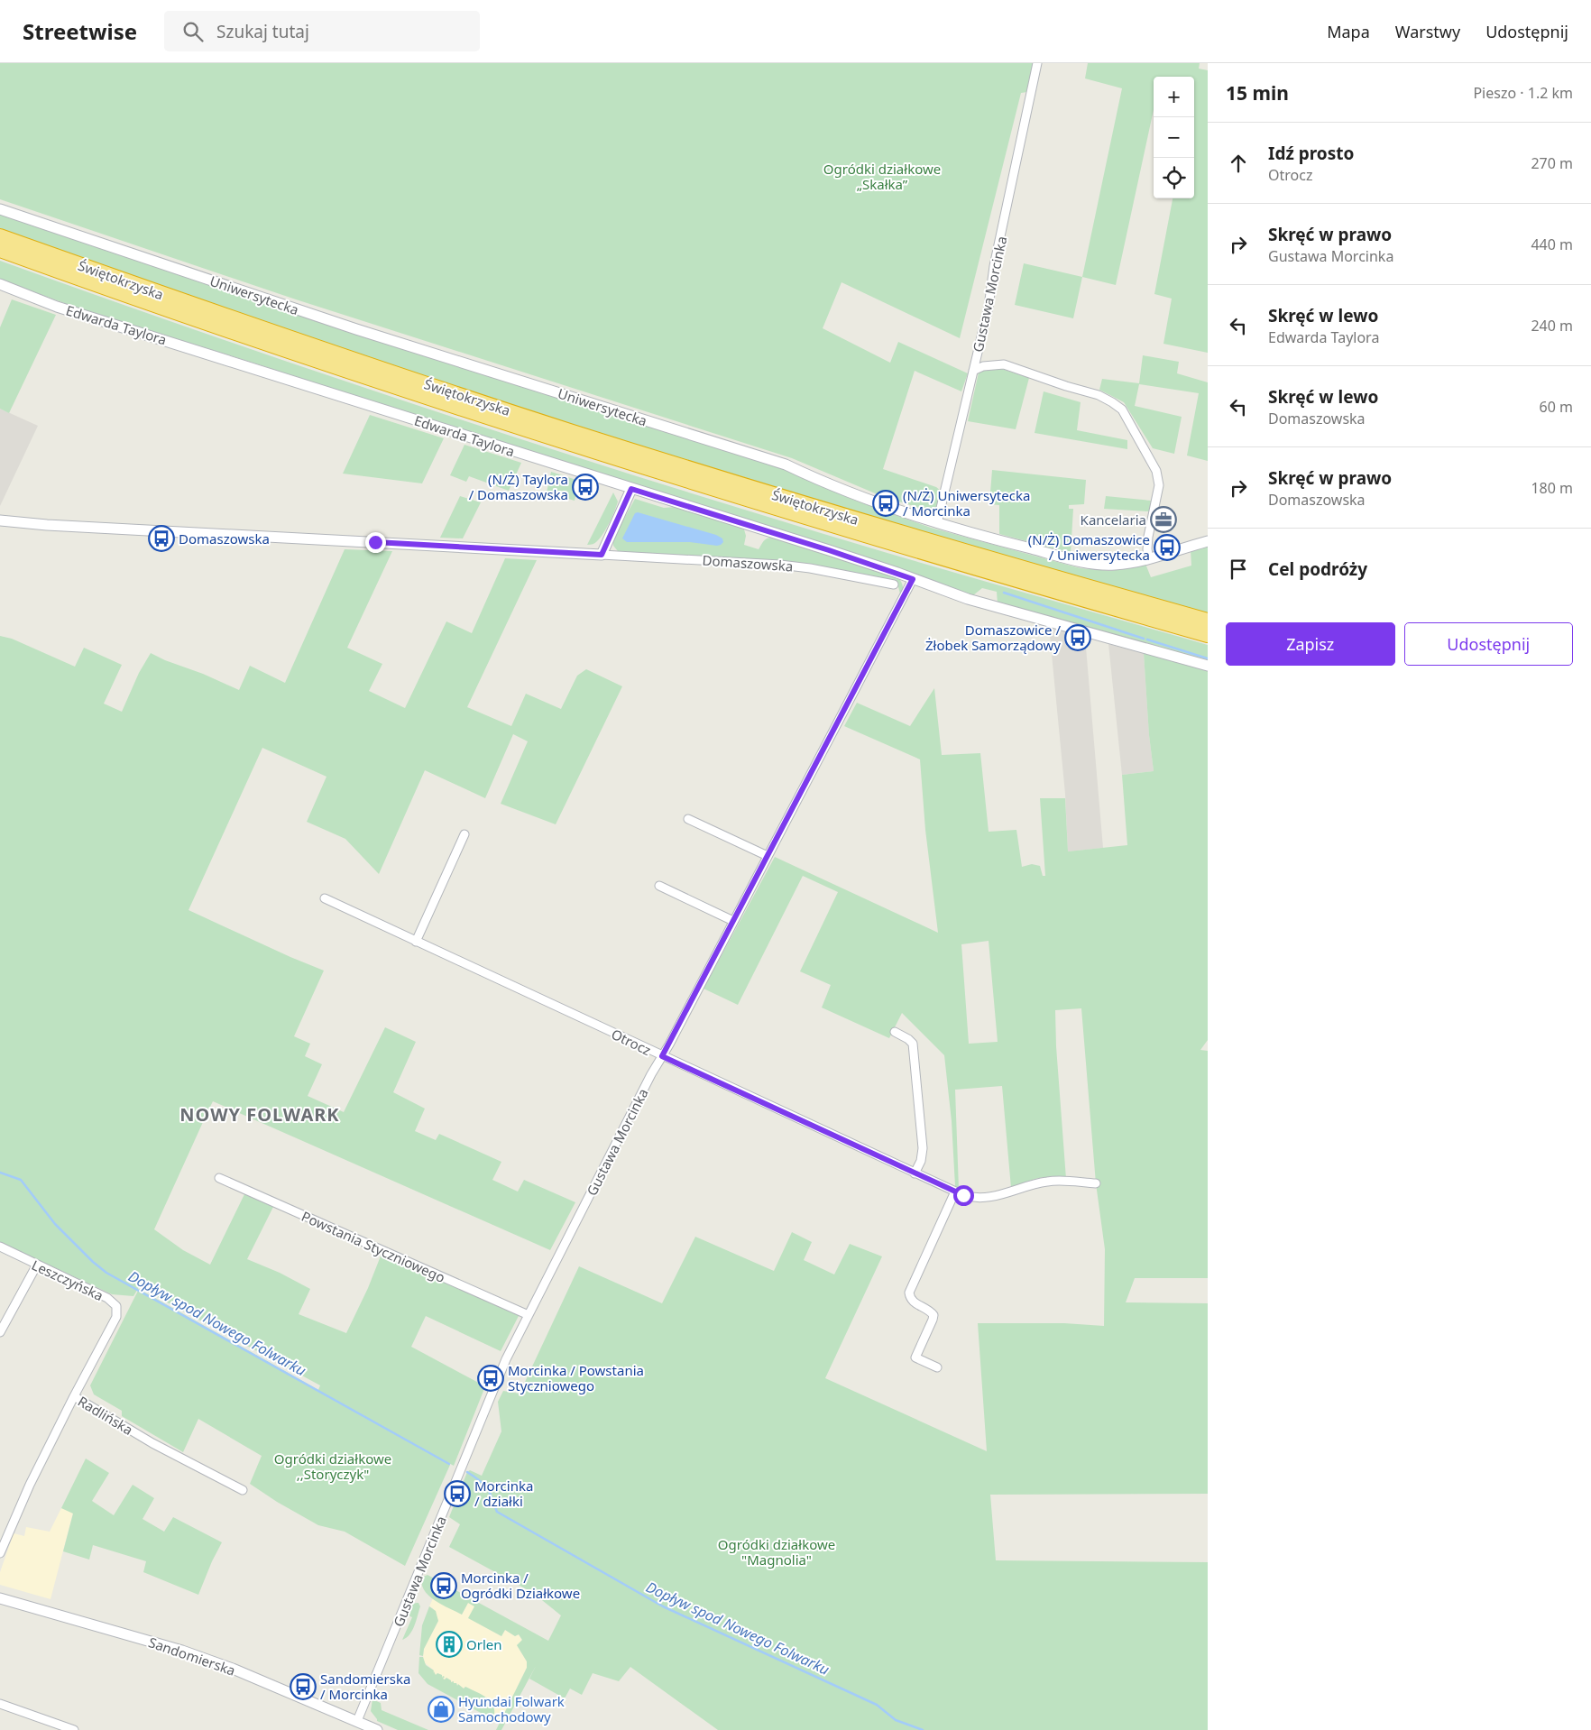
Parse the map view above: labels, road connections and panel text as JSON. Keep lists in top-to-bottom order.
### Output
{
  "streets": {
    "highway": ["Świętokrzyska"],
    "street": [
      "Gustawa Morcinka",
      "Uniwersytecka",
      "Edwarda Taylora",
      "Domaszowska",
      "Otrocz",
      "Powstania Styczniowego",
      "Leszczyńska",
      "Radlińska",
      "Sandomierska"
    ]
  },
  "crossings": [
    ["Gustawa Morcinka", "Uniwersytecka"],
    ["Gustawa Morcinka", "Edwarda Taylora"],
    ["Gustawa Morcinka", "Otrocz"],
    ["Gustawa Morcinka", "Powstania Styczniowego"],
    ["Gustawa Morcinka", "Sandomierska"],
    ["Leszczyńska", "Radlińska"]
  ],
  "districts": ["NOWY FOLWARK"],
  "water": ["Dopływ spod Nowego Folwarku"],
  "parks": ["Ogródki działkowe „Skałka”", "Ogródki działkowe ,,Storyczyk\"", "Ogródki działkowe \"Magnolia\""],
  "places": {
    "bus stop": [
      "(N/Ż) Taylora / Domaszowska",
      "(N/Ż) Uniwersytecka / Morcinka",
      "Domaszowska",
      "(N/Ż) Domaszowice / Uniwersytecka",
      "Domaszowice / Żłobek Samorządowy",
      "Morcinka / Powstania Styczniowego",
      "Morcinka / działki",
      "Morcinka / Ogródki Działkowe",
      "Sandomierska / Morcinka"
    ],
    "office": ["Kancelaria"],
    "building": ["Orlen"],
    "shop": ["Hyundai Folwark Samochodowy"]
  },
  "page": {
    "header": "Streetwise",
    "search": "Szukaj tutaj",
    "nav": ["Mapa", "Warstwy", "Udostępnij"],
    "heading": ["15 min", "Pieszo · 1.2 km"],
    "map_buttons": ["+", "−"],
    "list": [
      ["Idź prosto", "Otrocz", "270 m"],
      ["Skręć w prawo", "Gustawa Morcinka", "440 m"],
      ["Skręć w lewo", "Edwarda Taylora", "240 m"],
      ["Skręć w lewo", "Domaszowska", "60 m"],
      ["Skręć w prawo", "Domaszowska", "180 m"],
      "Cel podróży"
    ],
    "buttons": ["Zapisz", "Udostępnij"]
  }
}
